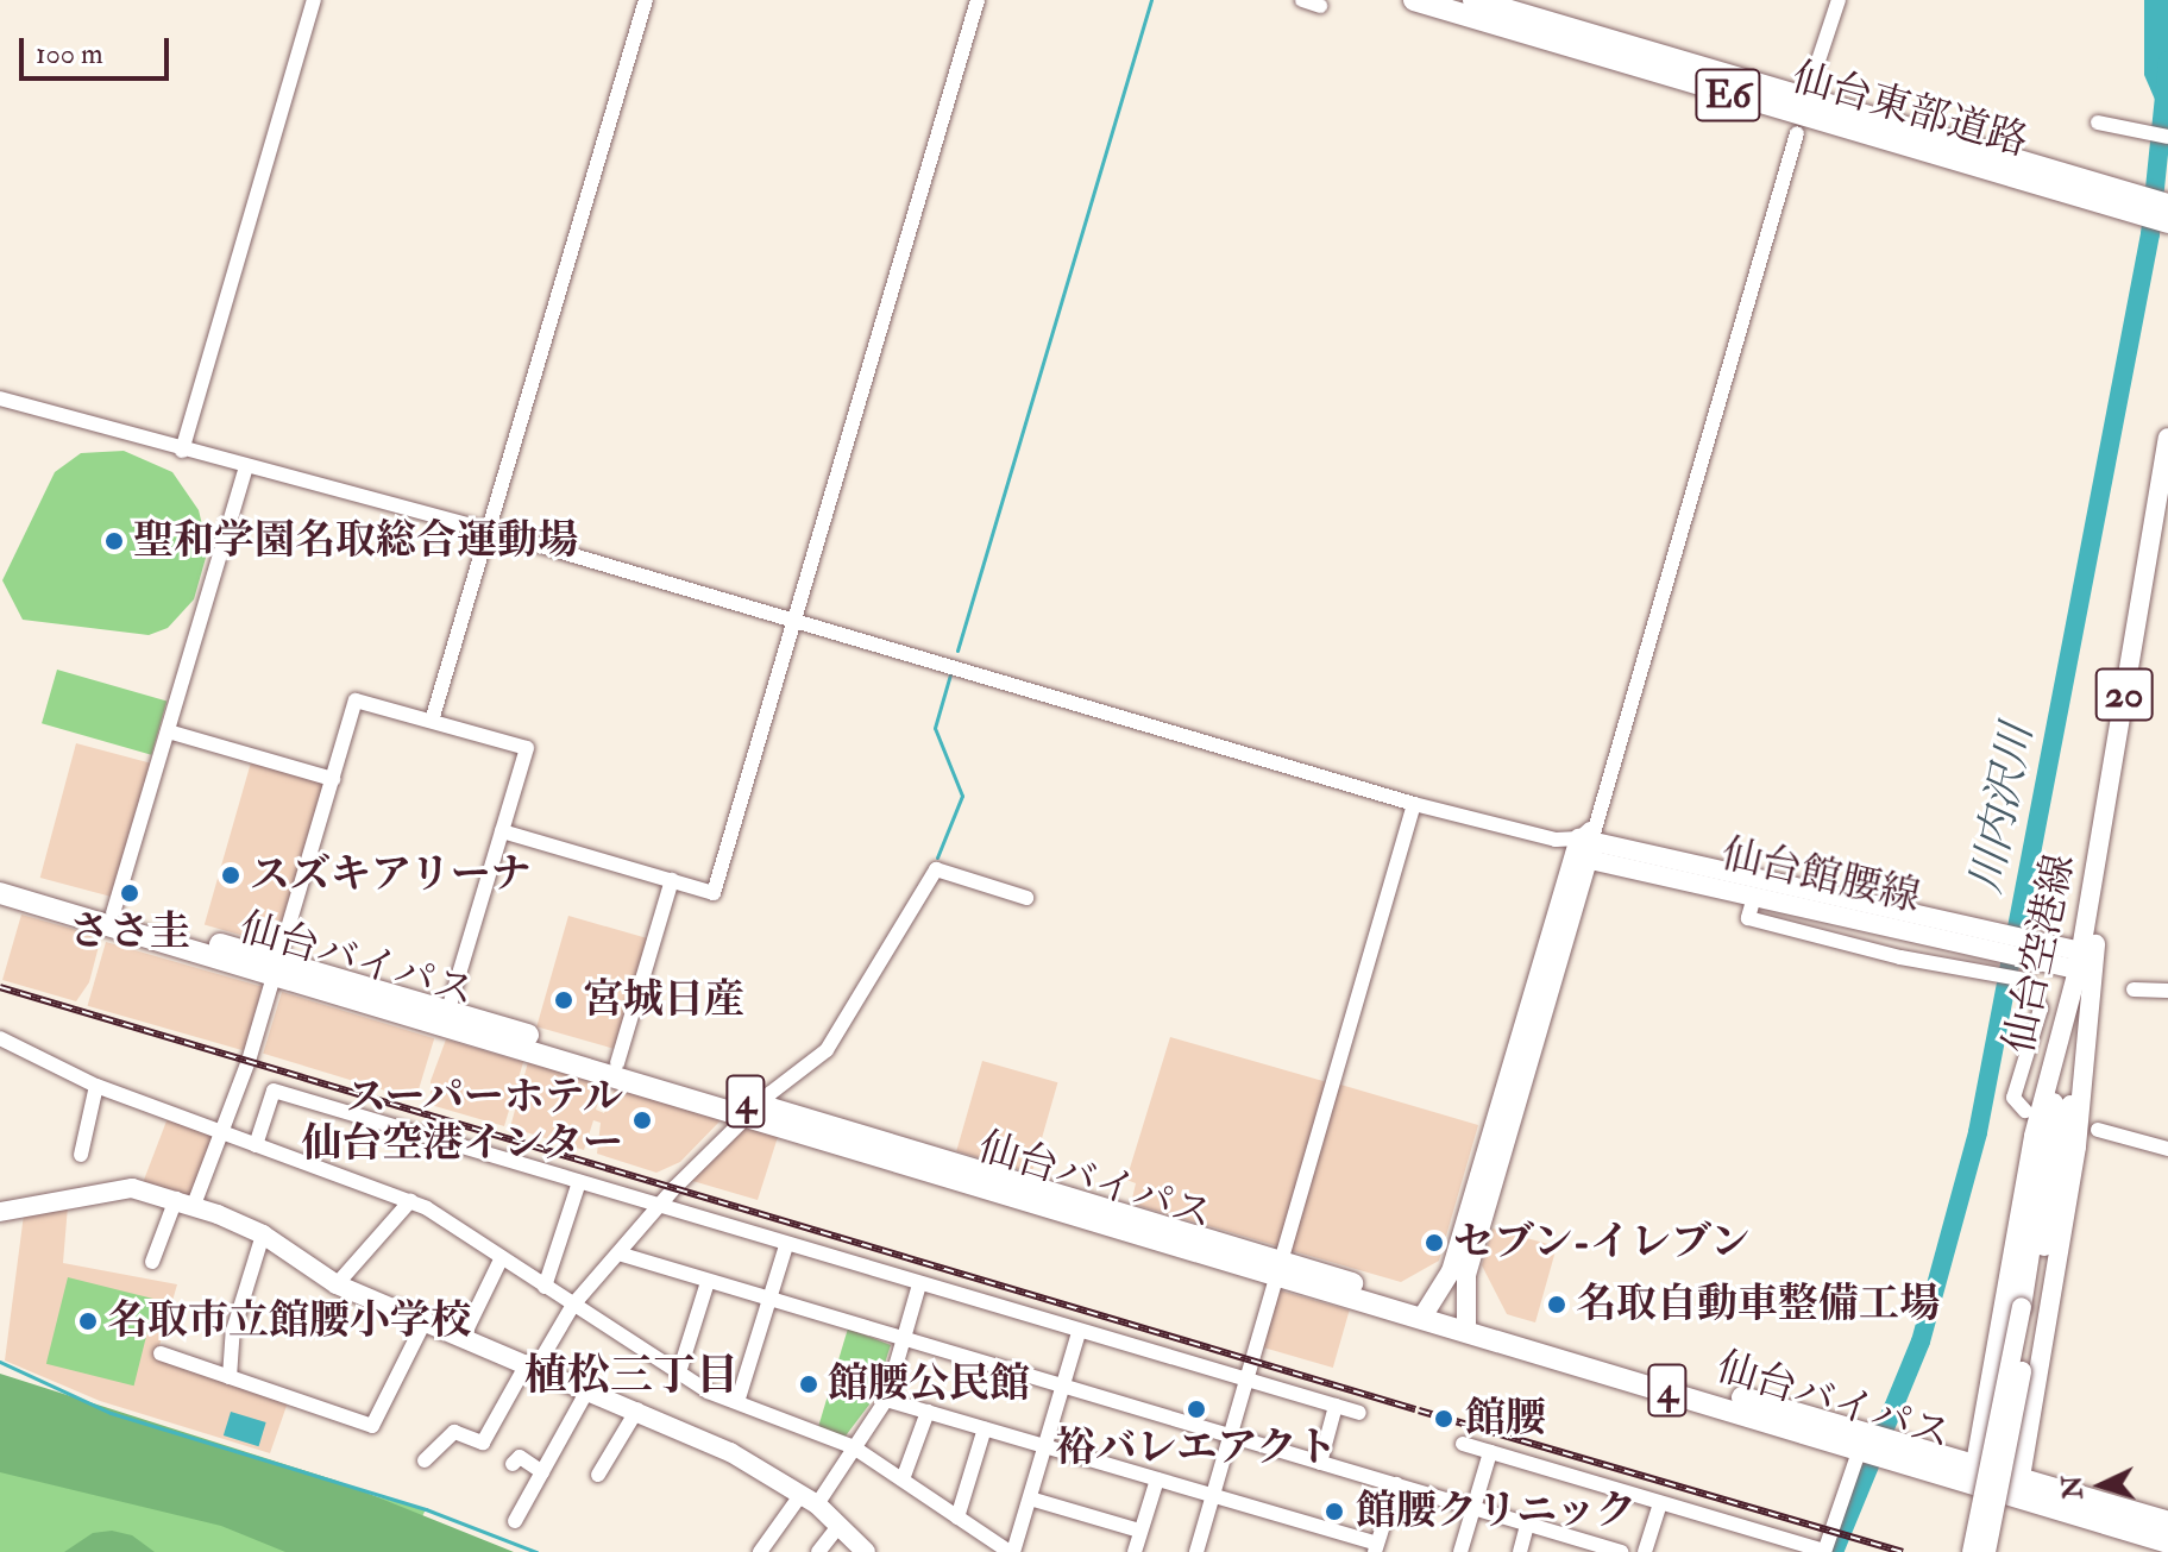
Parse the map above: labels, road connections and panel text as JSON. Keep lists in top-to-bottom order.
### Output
{
  "streets": {
    "highway": [
      "E6",
      "仙台東部道路",
      "仙台バイパス",
      "4"
    ],
    "main road": ["20", "仙台館腰線", "仙台空港線"]
  },
  "crossings": [
    ["仙台館腰線", "仙台空港線"],
    ["仙台空港線", "仙台バイパス"]
  ],
  "districts": ["植松三丁目"],
  "water": ["川内沢川"],
  "places": [
    "聖和学園名取総合運動場",
    "スズキアリーナ",
    "ささ圭",
    "宮城日産",
    "スーパーホテル 仙台空港インター",
    "セブン-イレブン",
    "名取自動車整備工場",
    "名取市立館腰小学校",
    "館腰公民館",
    "裕バレエアクト",
    "館腰",
    "館腰クリニック"
  ],
  "scale_bar": "100 m",
  "north": "left"
}
